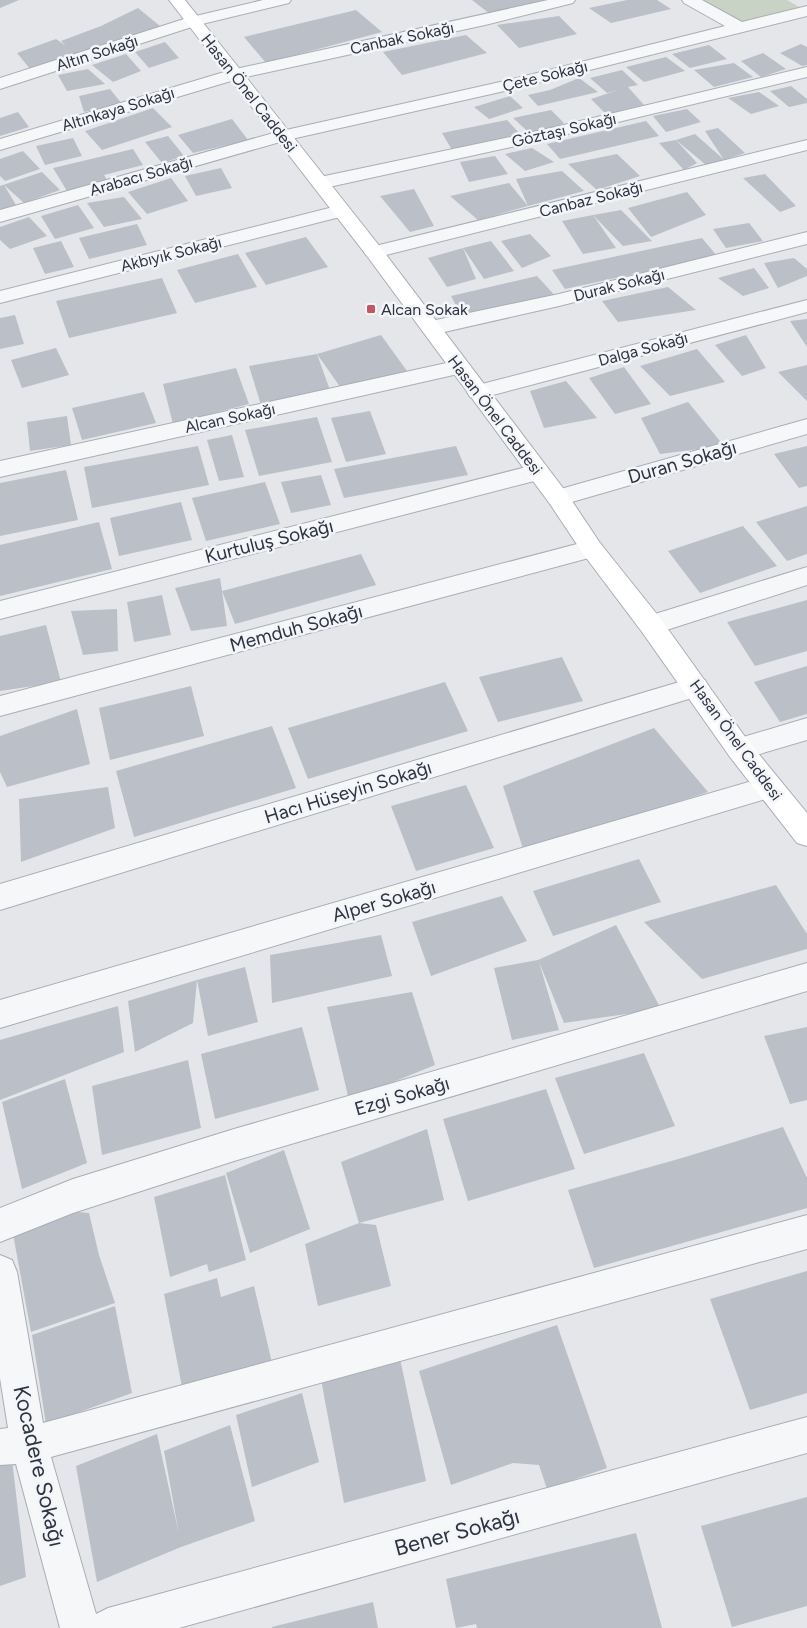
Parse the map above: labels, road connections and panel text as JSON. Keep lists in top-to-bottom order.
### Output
{
  "streets": {
    "main road": ["Hasan Önel Caddesi"],
    "street": [
      "Canbak Sokağı",
      "Altın Sokağı",
      "Çete Sokağı",
      "Altınkaya Sokağı",
      "Göztaşı Sokağı",
      "Arabacı Sokağı",
      "Canbaz Sokağı",
      "Akbıyık Sokağı",
      "Durak Sokağı",
      "Dalga Sokağı",
      "Alcan Sokağı",
      "Duran Sokağı",
      "Kurtuluş Sokağı",
      "Memduh Sokağı",
      "Hacı Hüseyin Sokağı",
      "Alper Sokağı",
      "Ezgi Sokağı",
      "Kocadere Sokağı",
      "Bener Sokağı"
    ]
  },
  "crossings": [
    ["Canbak Sokağı", "Hasan Önel Caddesi"],
    ["Canbak Sokağı", "Altınkaya Sokağı"],
    ["Altın Sokağı", "Hasan Önel Caddesi"],
    ["Çete Sokağı", "Hasan Önel Caddesi"],
    ["Çete Sokağı", "Arabacı Sokağı"],
    ["Hasan Önel Caddesi", "Altınkaya Sokağı"],
    ["Hasan Önel Caddesi", "Göztaşı Sokağı"],
    ["Hasan Önel Caddesi", "Arabacı Sokağı"],
    ["Hasan Önel Caddesi", "Canbaz Sokağı"],
    ["Hasan Önel Caddesi", "Akbıyık Sokağı"],
    ["Hasan Önel Caddesi", "Durak Sokağı"],
    ["Hasan Önel Caddesi", "Dalga Sokağı"],
    ["Hasan Önel Caddesi", "Alcan Sokağı"],
    ["Hasan Önel Caddesi", "Duran Sokağı"],
    ["Hasan Önel Caddesi", "Kurtuluş Sokağı"],
    ["Hasan Önel Caddesi", "Memduh Sokağı"],
    ["Hasan Önel Caddesi", "Hacı Hüseyin Sokağı"],
    ["Hasan Önel Caddesi", "Alper Sokağı"]
  ],
  "places": {
    "transit": ["Alcan Sokak"]
  }
}
